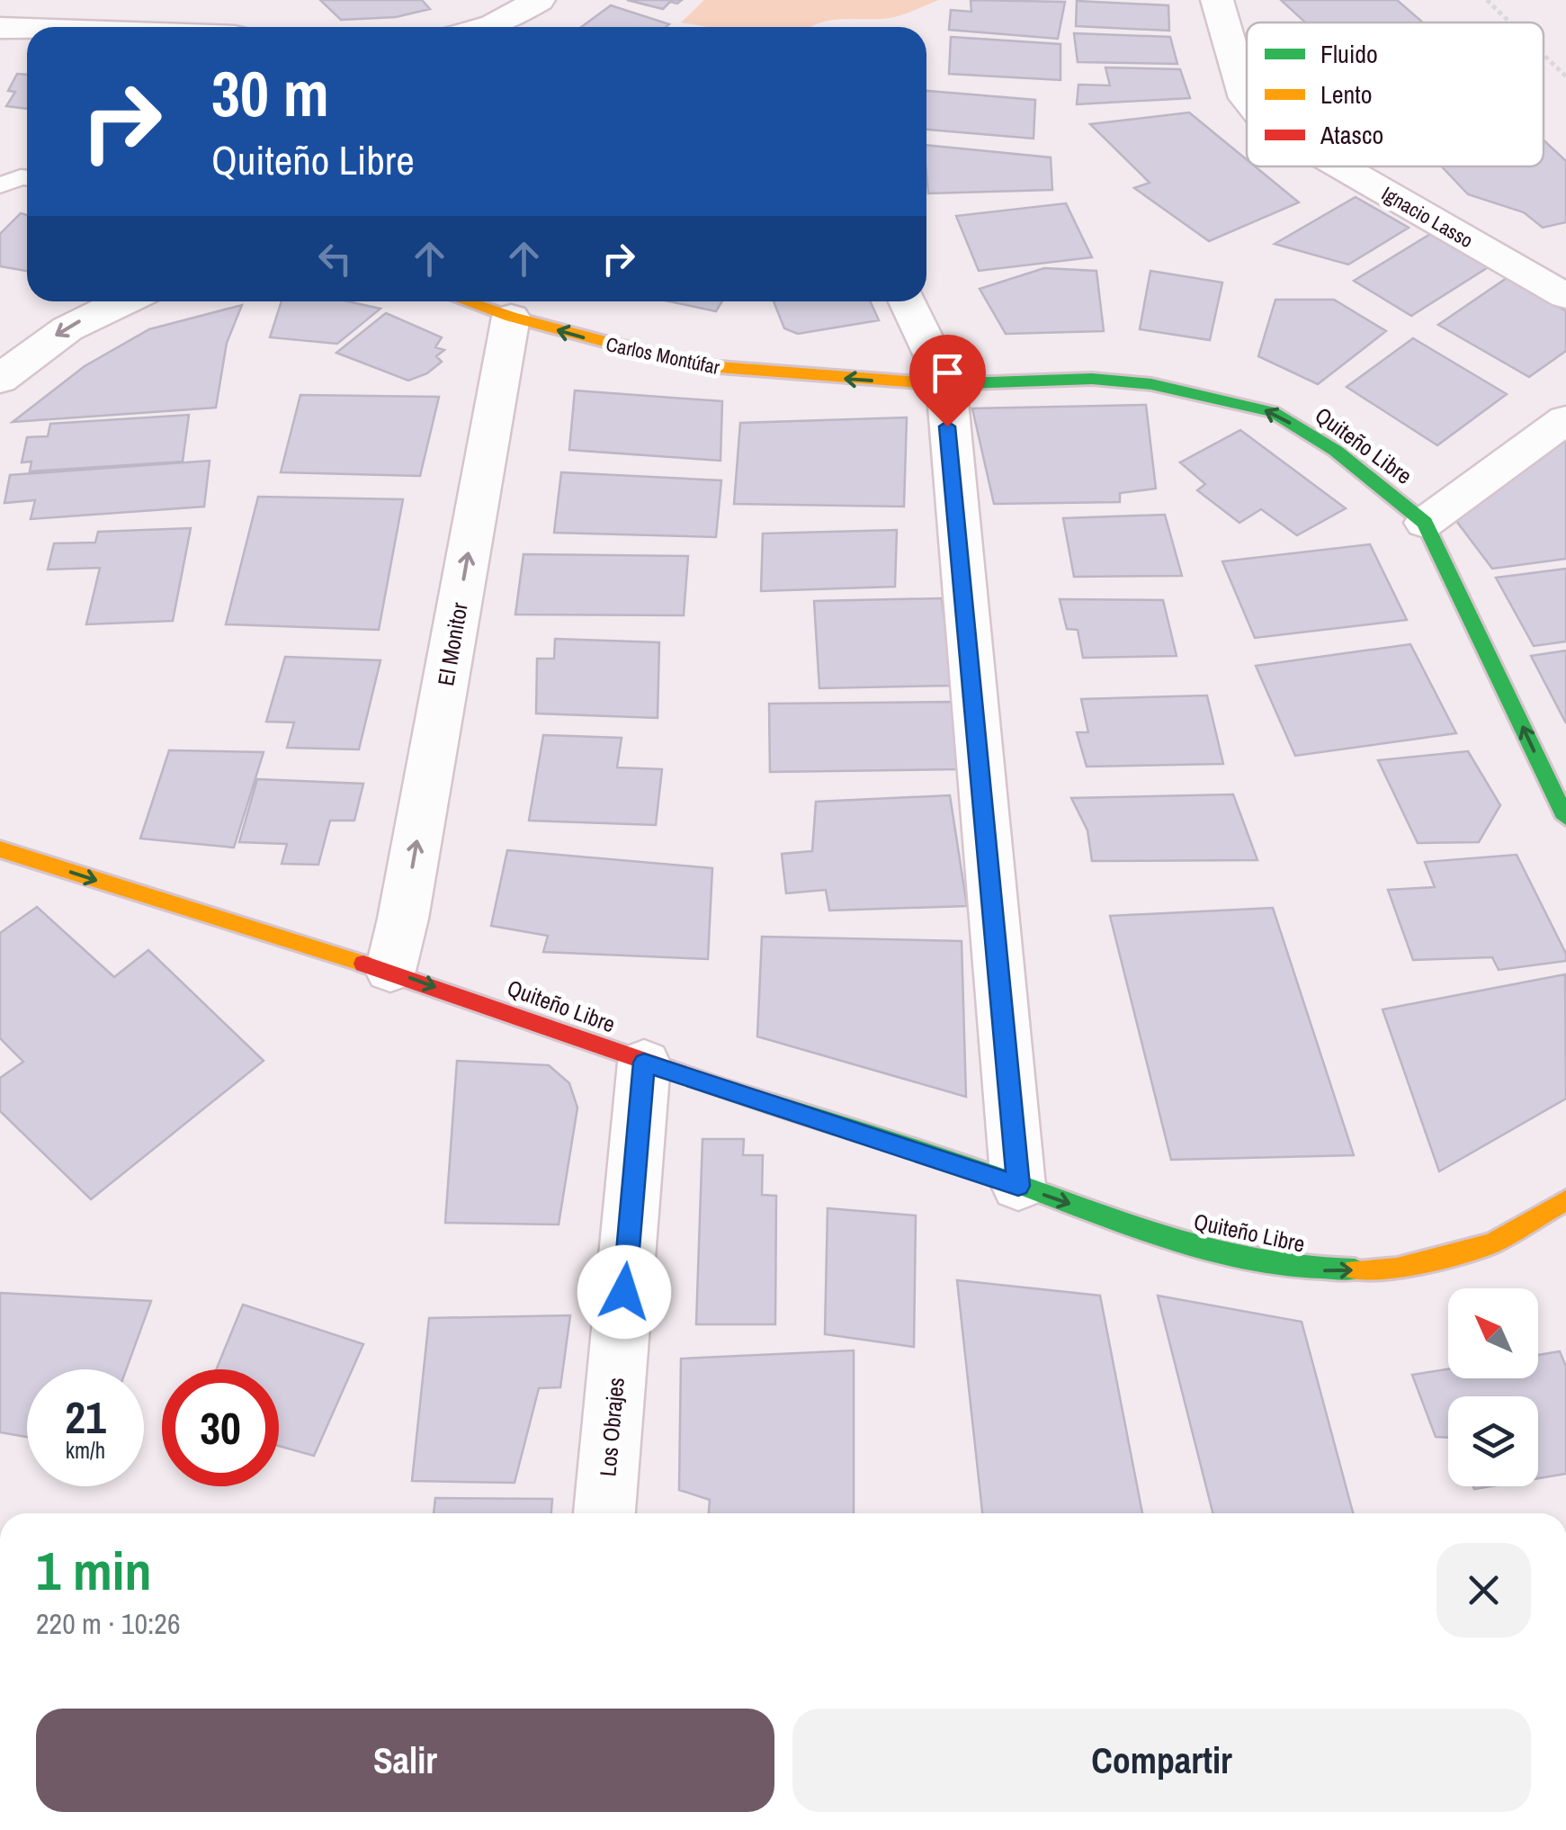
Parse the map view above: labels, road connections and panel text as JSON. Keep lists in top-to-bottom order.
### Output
{
  "streets": {
    "street": [
      "Ignacio Lasso",
      "Carlos Montúfar",
      "Quiteño Libre",
      "El Monitor",
      "Los Obrajes"
    ]
  },
  "crossings": [
    ["Carlos Montúfar", "Quiteño Libre"],
    ["Carlos Montúfar", "El Monitor"],
    ["Quiteño Libre", "El Monitor"],
    ["Quiteño Libre", "Los Obrajes"]
  ],
  "one_way": ["Carlos Montúfar", "El Monitor"],
  "legend": ["Fluido", "Lento", "Atasco"],
  "north": "top left",
  "page": {
    "turn": ["30 m", "Quiteño Libre"],
    "speed": "21 km/h",
    "limit": "30",
    "heading": ["1 min", "220 m · 10:26"],
    "buttons": ["Salir", "Compartir"]
  }
}
